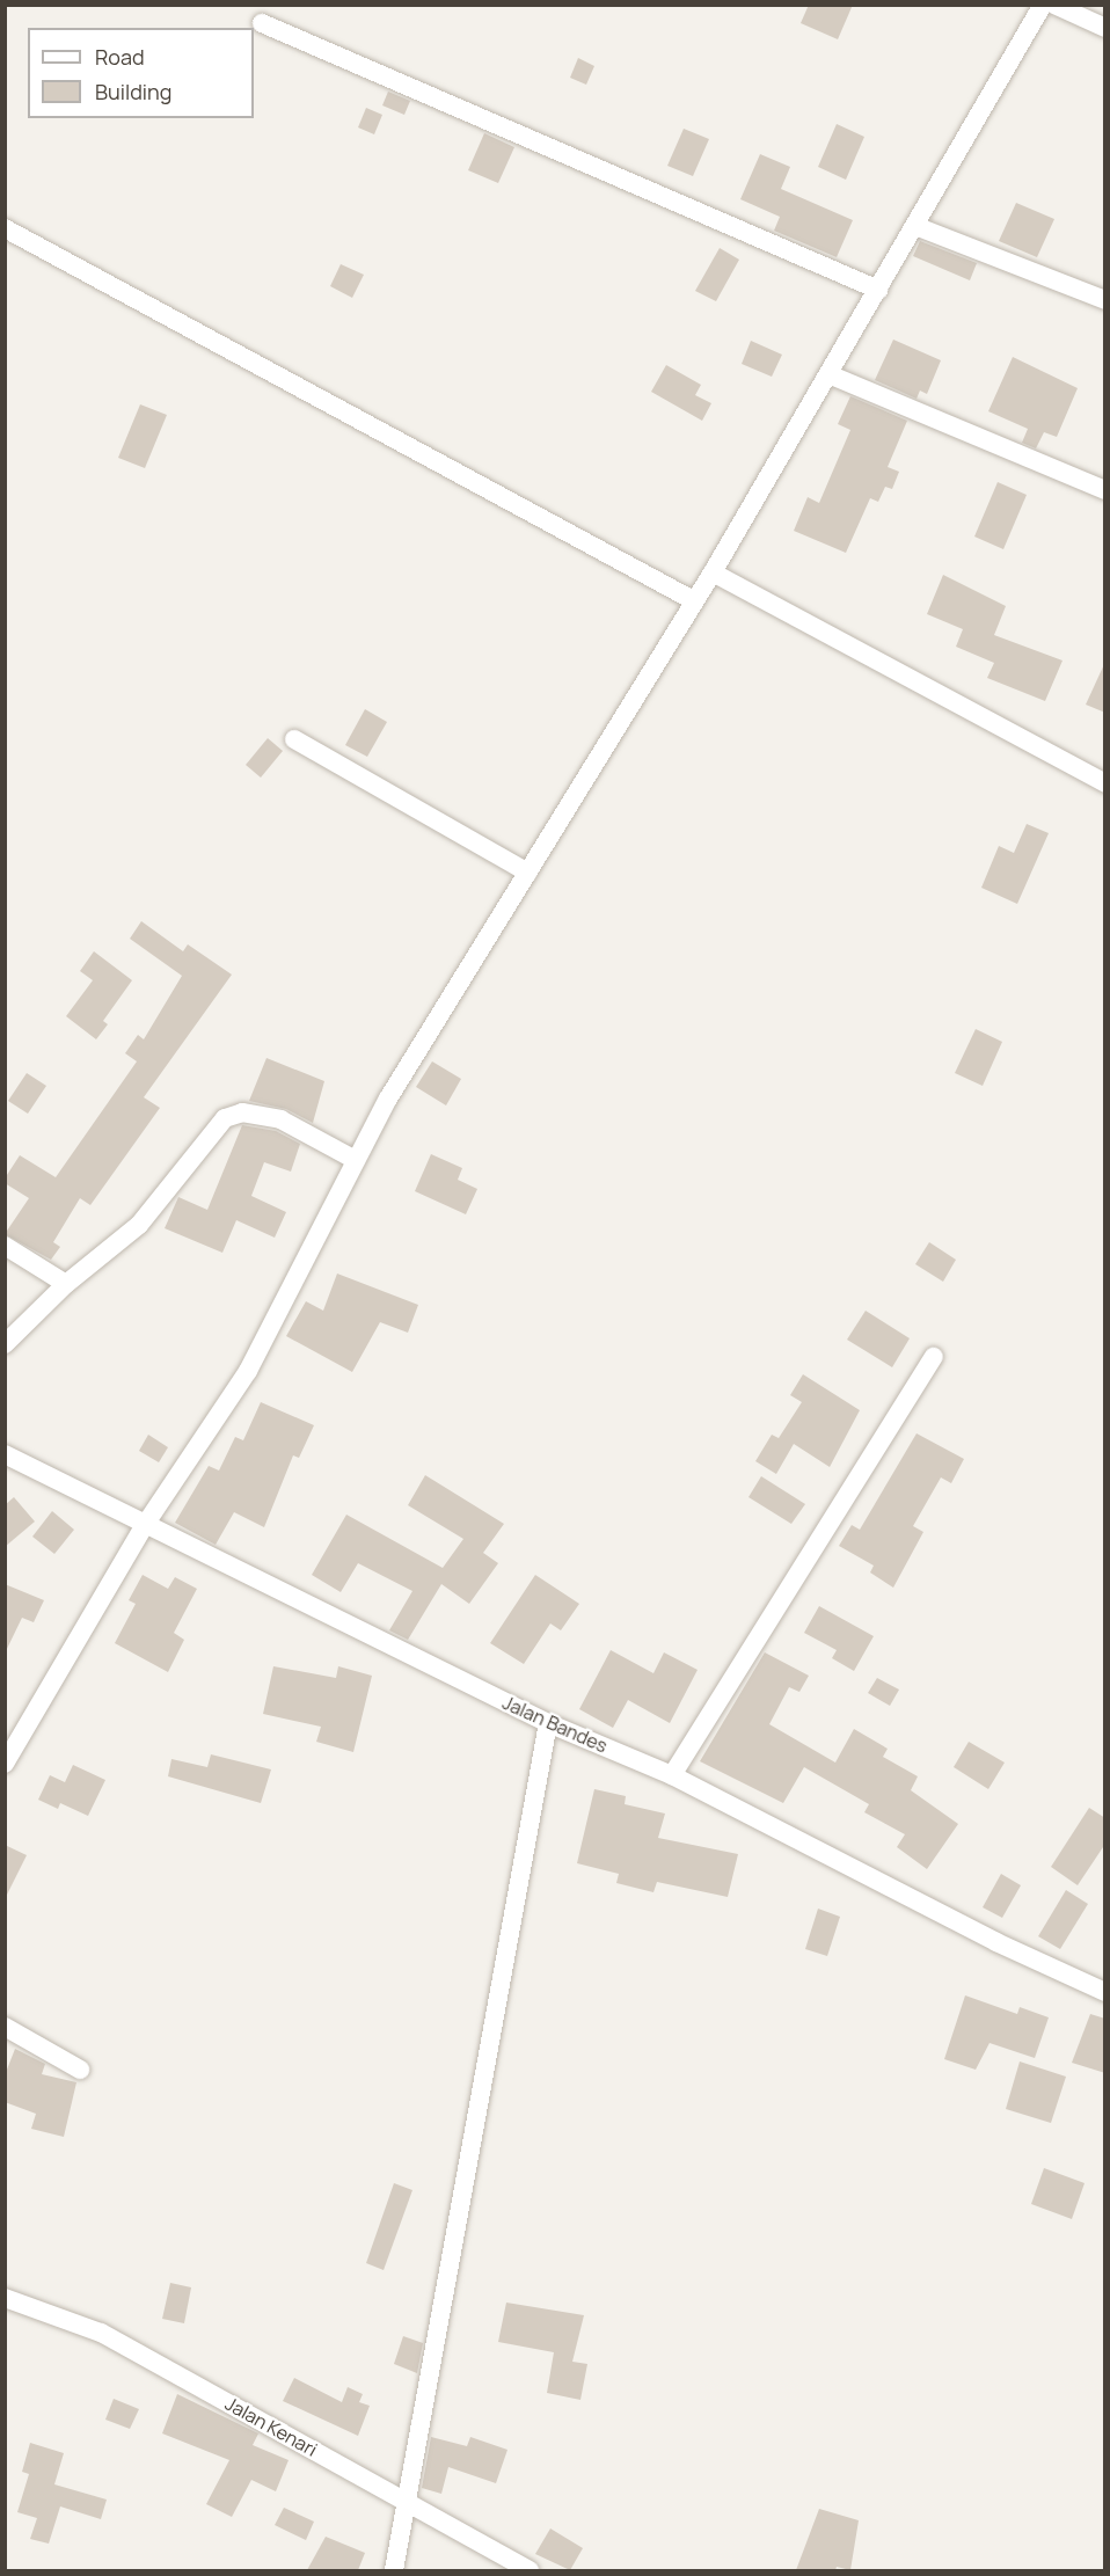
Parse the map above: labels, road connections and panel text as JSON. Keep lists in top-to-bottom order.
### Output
{
  "streets": {
    "street": ["Jalan Bandes", "Jalan Kenari"]
  },
  "legend": ["Road", "Building"]
}
